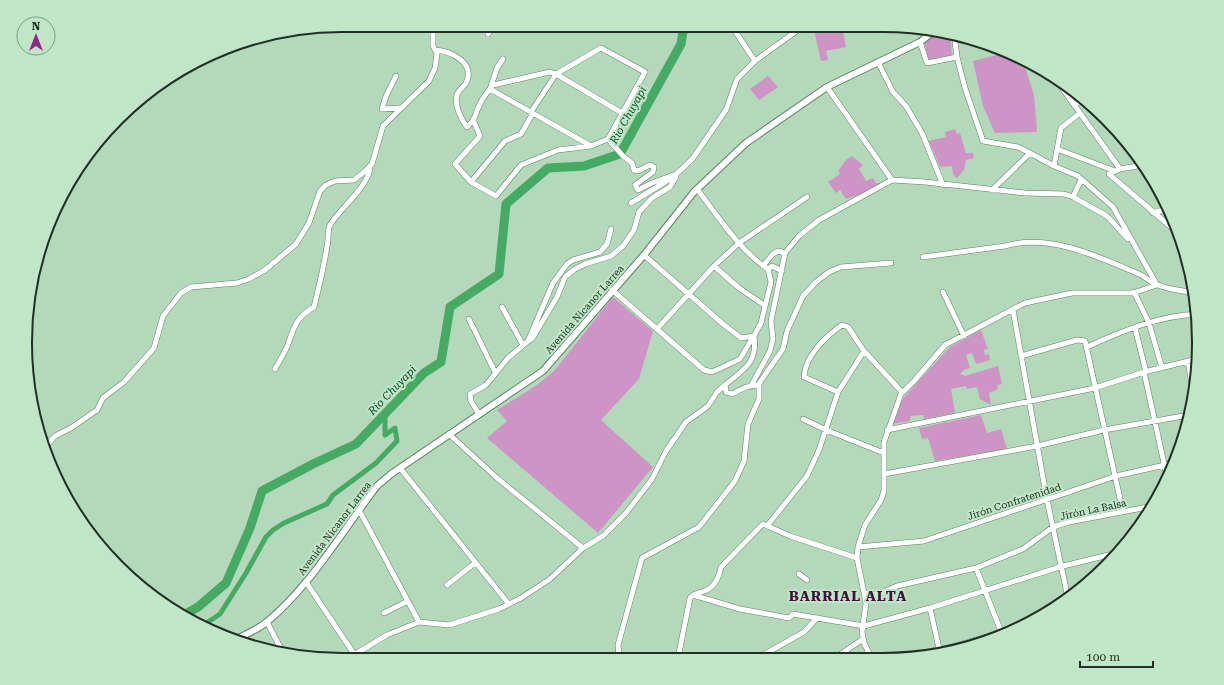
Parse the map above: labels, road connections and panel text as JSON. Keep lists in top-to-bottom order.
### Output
{
  "streets": {
    "main road": ["Avenida Nicanor Larrea"],
    "street": ["Jirón Confratenidad", "Jirón La Balsa"]
  },
  "districts": ["BARRIAL ALTA"],
  "water": ["Rio Chuyapi"],
  "scale_bar": "100 m",
  "north": "top"
}
